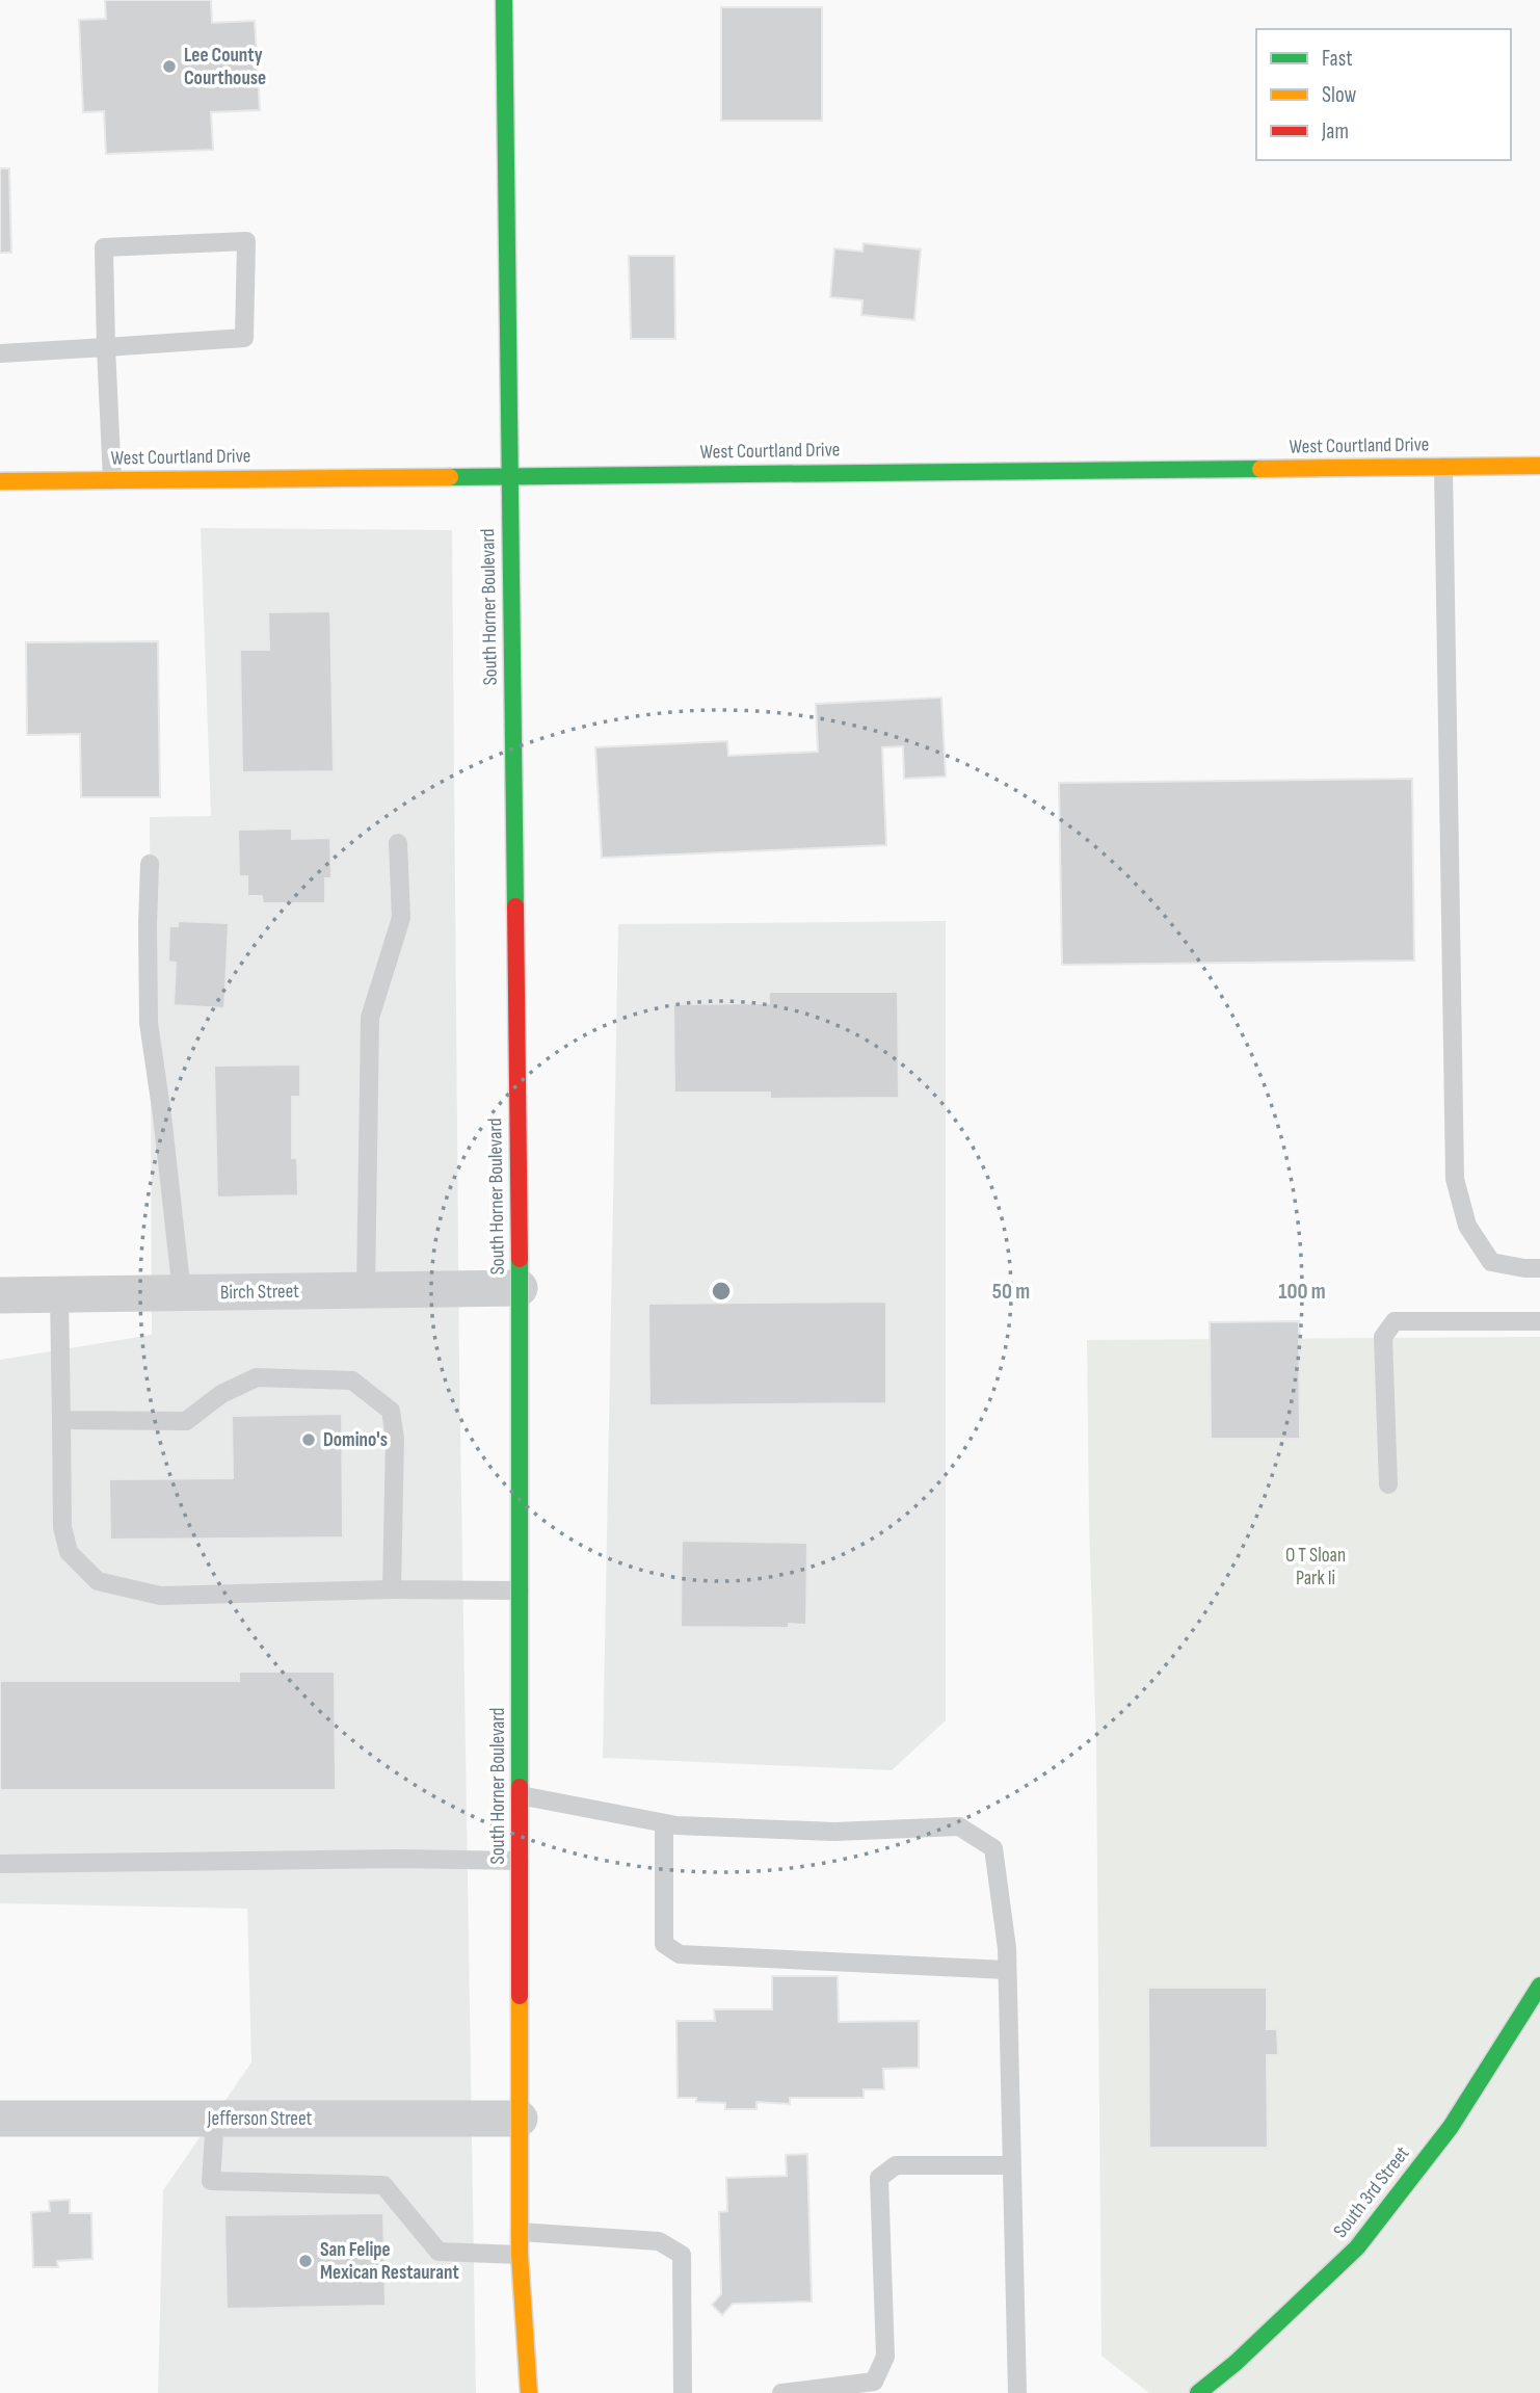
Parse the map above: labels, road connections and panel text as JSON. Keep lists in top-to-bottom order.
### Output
{
  "streets": {
    "main road": ["West Courtland Drive", "South Horner Boulevard", "South 3rd Street"],
    "street": ["Birch Street", "Jefferson Street"]
  },
  "crossings": [
    ["West Courtland Drive", "South Horner Boulevard"],
    ["South Horner Boulevard", "Birch Street"],
    ["South Horner Boulevard", "Jefferson Street"]
  ],
  "parks": ["O T Sloan Park Ii"],
  "places": ["Lee County Courthouse", "Domino's", "San Felipe Mexican Restaurant"],
  "legend": ["Fast", "Slow", "Jam"],
  "rings": ["50 m", "100 m"]
}
